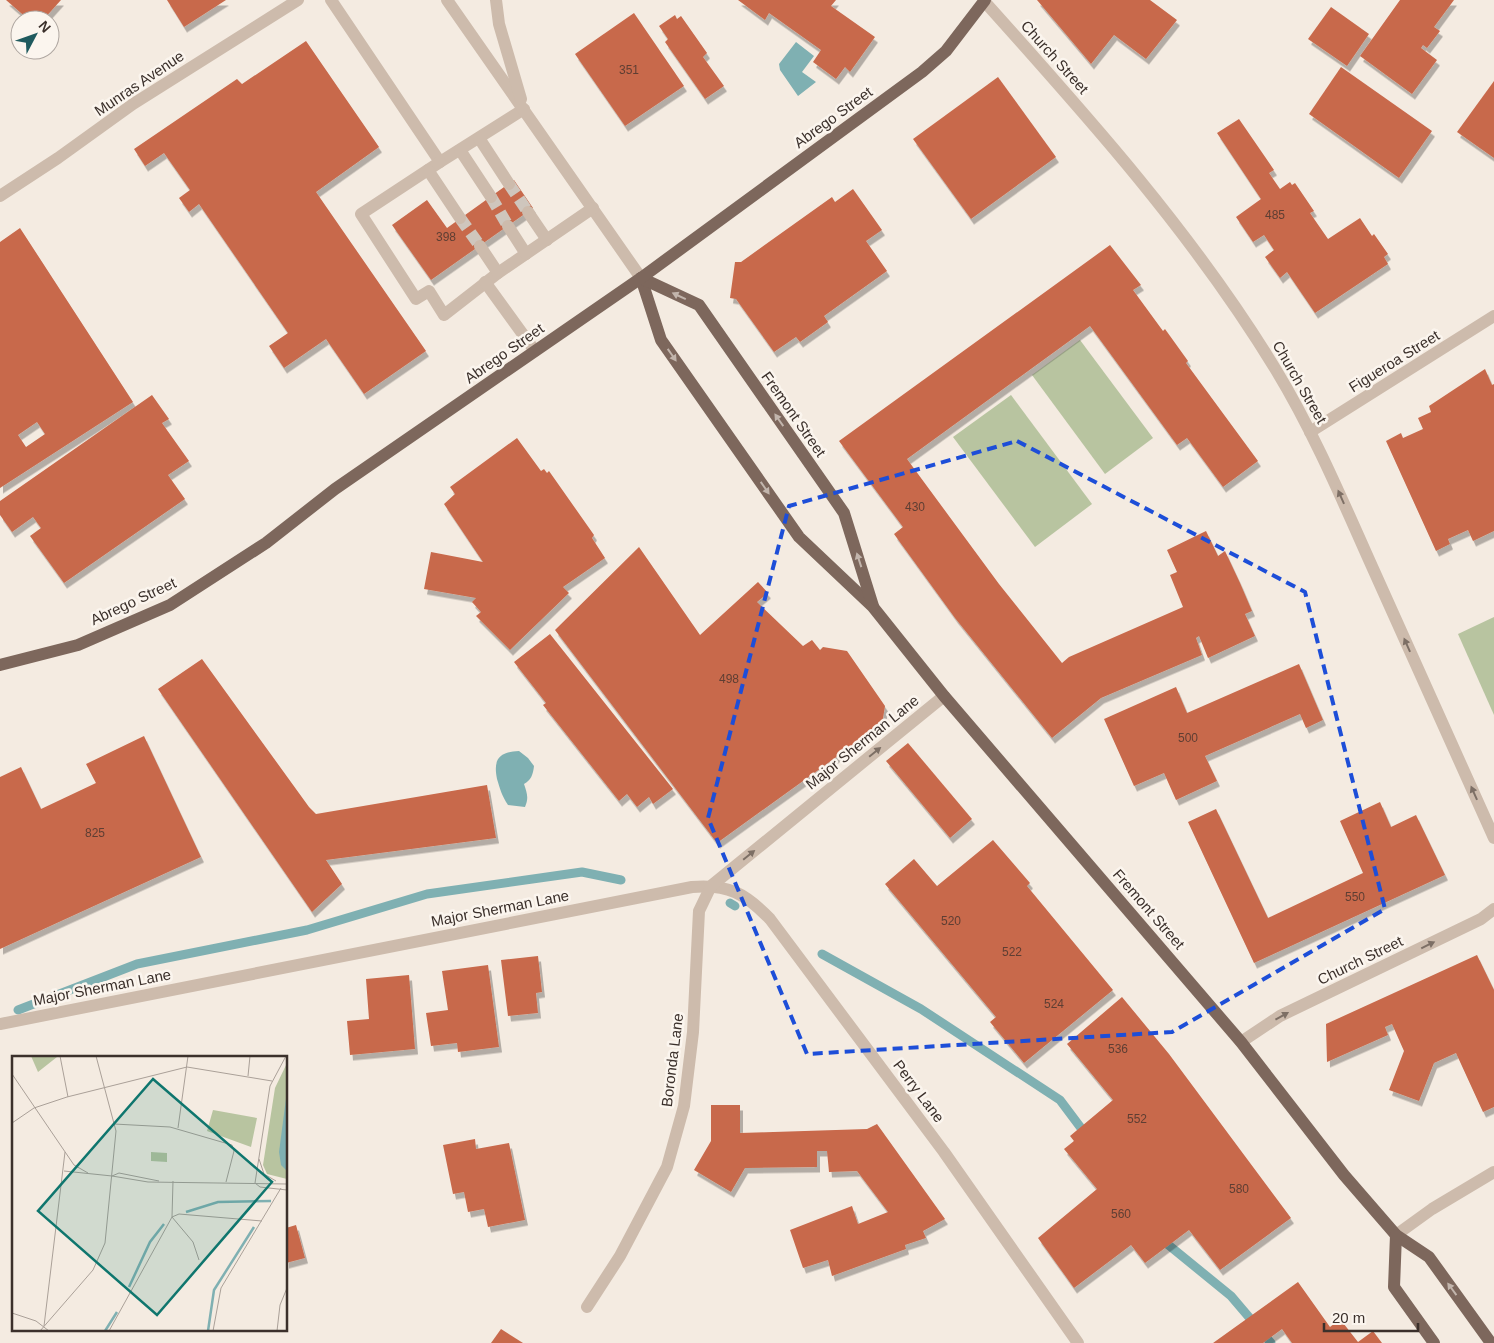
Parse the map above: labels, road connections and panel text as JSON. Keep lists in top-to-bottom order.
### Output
{
  "streets": {
    "main road": ["Abrego Street", "Fremont Street"],
    "street": [
      "Church Street",
      "Munras Avenue",
      "Figueroa Street",
      "Major Sherman Lane",
      "Boronda Lane",
      "Perry Lane"
    ]
  },
  "crossings": [
    ["Church Street", "Abrego Street"],
    ["Church Street", "Figueroa Street"],
    ["Church Street", "Fremont Street"],
    ["Abrego Street", "Fremont Street"],
    ["Fremont Street", "Major Sherman Lane"],
    ["Major Sherman Lane", "Boronda Lane"],
    ["Major Sherman Lane", "Perry Lane"],
    ["Boronda Lane", "Perry Lane"]
  ],
  "house_numbers": [
    "351",
    "485",
    "398",
    "430",
    "498",
    "500",
    "825",
    "550",
    "520",
    "522",
    "524",
    "536",
    "552",
    "580",
    "560"
  ],
  "scale_bar": "20 m",
  "north": "top right"
}
